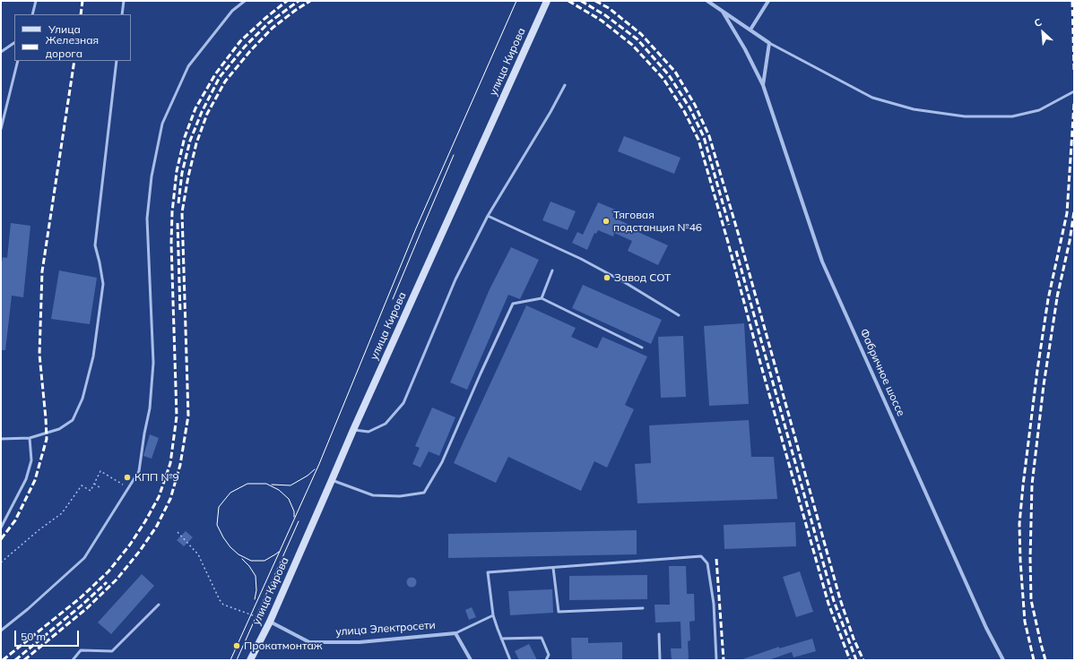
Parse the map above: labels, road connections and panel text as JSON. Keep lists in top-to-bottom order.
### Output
{
  "streets": {
    "main road": ["улица Кирова"],
    "street": ["Фабричное шоссе", "улица Электросети"]
  },
  "crossings": [
    ["улица Кирова", "улица Электросети"]
  ],
  "places": [
    "Тяговая подстанция №46",
    "Завод СОТ",
    "КПП №9",
    "Прокатмонтаж"
  ],
  "legend": ["Улица", "Железная дорога"],
  "scale_bar": "50 m",
  "north": "top left"
}
